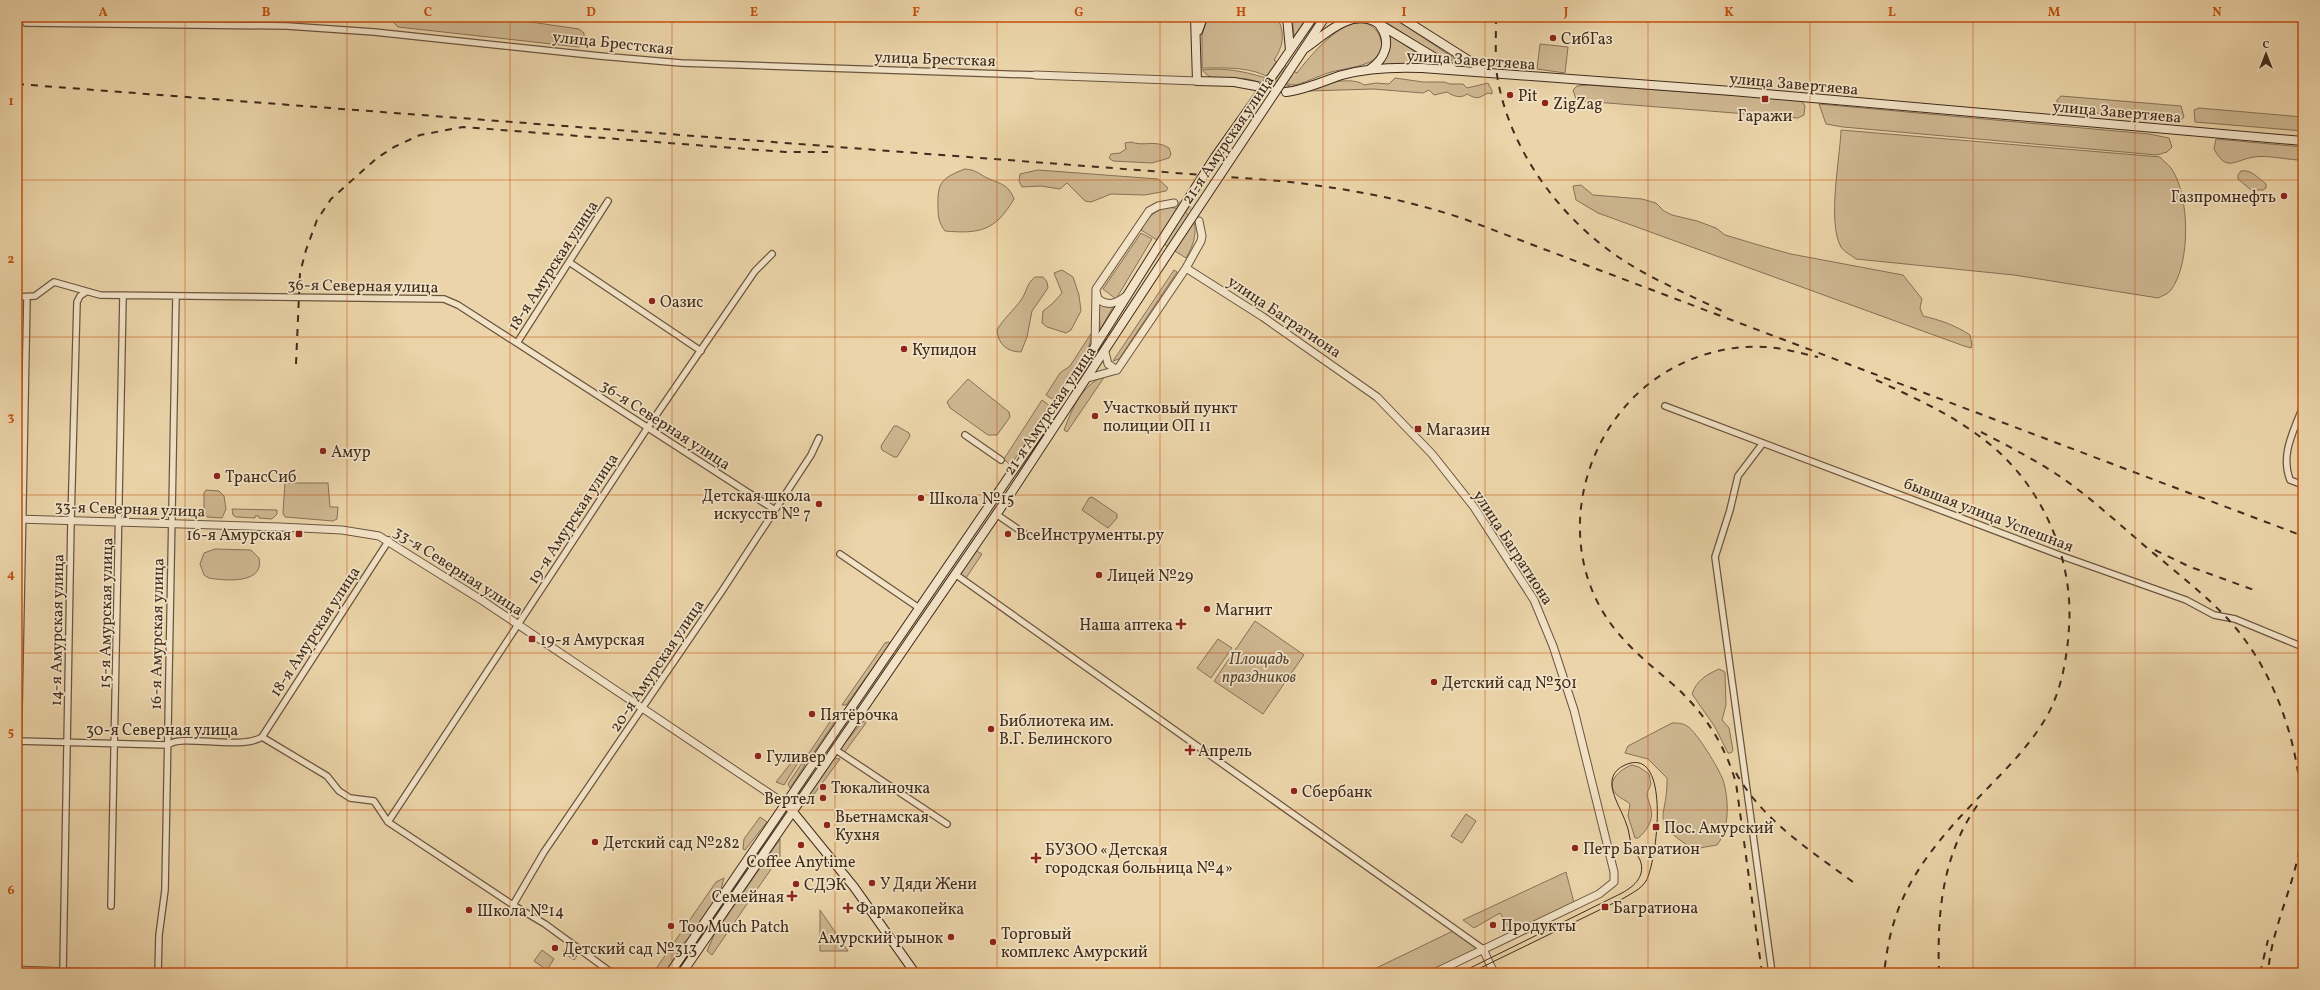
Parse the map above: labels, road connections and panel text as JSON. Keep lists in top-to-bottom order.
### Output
{
  "streets": {
    "main road": ["улица Завертяева", "21-я Амурская улица"],
    "street": [
      "улица Брестская",
      "18-я Амурская улица",
      "36-я Северная улица",
      "улица Багратиона",
      "33-я Северная улица",
      "бывшая улица Успешная",
      "19-я Амурская улица",
      "15-я Амурская улица",
      "14-я Амурская улица",
      "16-я Амурская улица",
      "20-я Амурская улица",
      "30-я Северная улица"
    ]
  },
  "crossings": [
    ["21-я Амурская улица", "33-я Северная улица"],
    ["18-я Амурская улица", "36-я Северная улица"],
    ["18-я Амурская улица", "33-я Северная улица"],
    ["18-я Амурская улица", "30-я Северная улица"],
    ["36-я Северная улица", "19-я Амурская улица"],
    ["36-я Северная улица", "15-я Амурская улица"],
    ["36-я Северная улица", "14-я Амурская улица"],
    ["36-я Северная улица", "16-я Амурская улица"],
    ["36-я Северная улица", "20-я Амурская улица"],
    ["33-я Северная улица", "19-я Амурская улица"],
    ["33-я Северная улица", "15-я Амурская улица"],
    ["33-я Северная улица", "14-я Амурская улица"],
    ["33-я Северная улица", "16-я Амурская улица"],
    ["33-я Северная улица", "20-я Амурская улица"],
    ["19-я Амурская улица", "30-я Северная улица"],
    ["15-я Амурская улица", "30-я Северная улица"],
    ["14-я Амурская улица", "30-я Северная улица"],
    ["16-я Амурская улица", "30-я Северная улица"],
    ["20-я Амурская улица", "30-я Северная улица"]
  ],
  "parks": ["Площадь праздников"],
  "places": {
    "other": [
      "СибГаз",
      "Pit",
      "ZigZag",
      "Газпромнефть",
      "Оазис",
      "Купидон",
      "Участковый пункт полиции ОП 11",
      "Амур",
      "ТрансСиб",
      "Школа №15",
      "Детская школа искусств № 7",
      "ВсеИнструменты.ру",
      "Лицей №29",
      "Магнит",
      "Детский сад №301",
      "Пятёрочка",
      "Библиотека им. В.Г. Белинского",
      "Гуливер",
      "Тюкалиночка",
      "Сбербанк",
      "Вертел",
      "Вьетнамская Кухня",
      "Детский сад №282",
      "Coffee Anytime",
      "Петр Багратион",
      "У Дяди Жени",
      "СДЭК",
      "Школа №14",
      "Продукты",
      "Too Much Patch",
      "Амурский рынок",
      "Торговый комплекс Амурский",
      "Детский сад №313"
    ],
    "transit": [
      "Гаражи",
      "Магазин",
      "16-я Амурская",
      "19-я Амурская",
      "Пос. Амурский",
      "Багратиона"
    ],
    "health": [
      "Наша аптека",
      "Апрель",
      "БУЗОО «Детская городская больница №4»",
      "Семейная",
      "Фармакопейка"
    ]
  },
  "north": "top",
  "grid": {
    "columns": [
      "A",
      "B",
      "C",
      "D",
      "E",
      "F",
      "G",
      "H",
      "I",
      "J",
      "K",
      "L",
      "M",
      "N"
    ],
    "rows": [
      "1",
      "2",
      "3",
      "4",
      "5",
      "6"
    ]
  }
}
